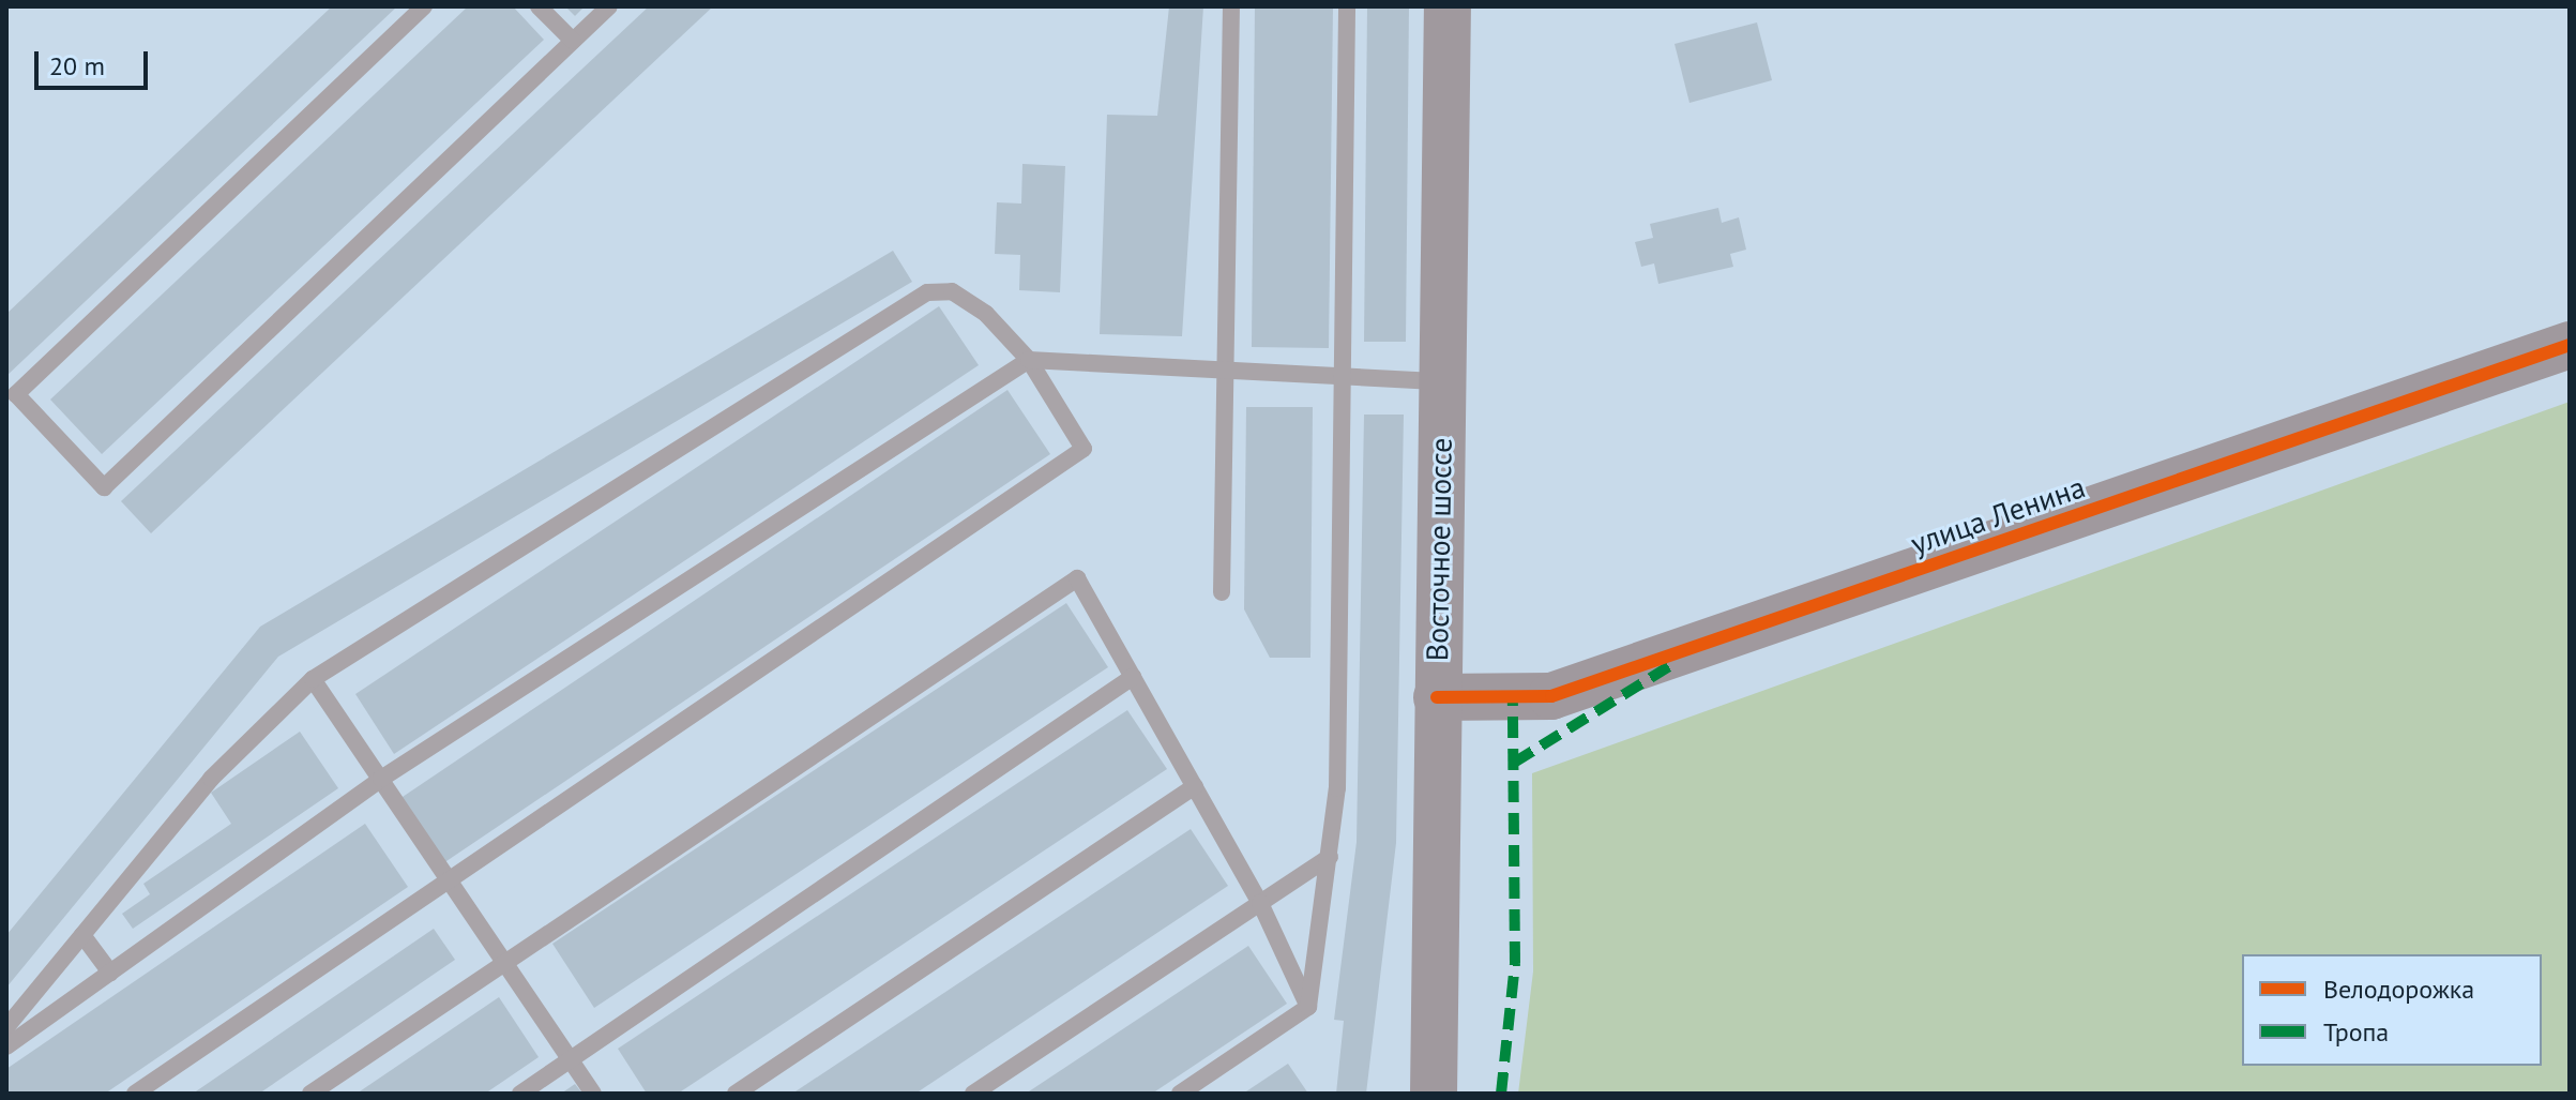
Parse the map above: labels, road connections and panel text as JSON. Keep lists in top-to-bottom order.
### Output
{
  "streets": {
    "street": ["улица Ленина", "Восточное шоссе"]
  },
  "crossings": [
    ["улица Ленина", "Восточное шоссе"]
  ],
  "legend": ["Велодорожка", "Тропа"],
  "scale_bar": "20 m"
}
